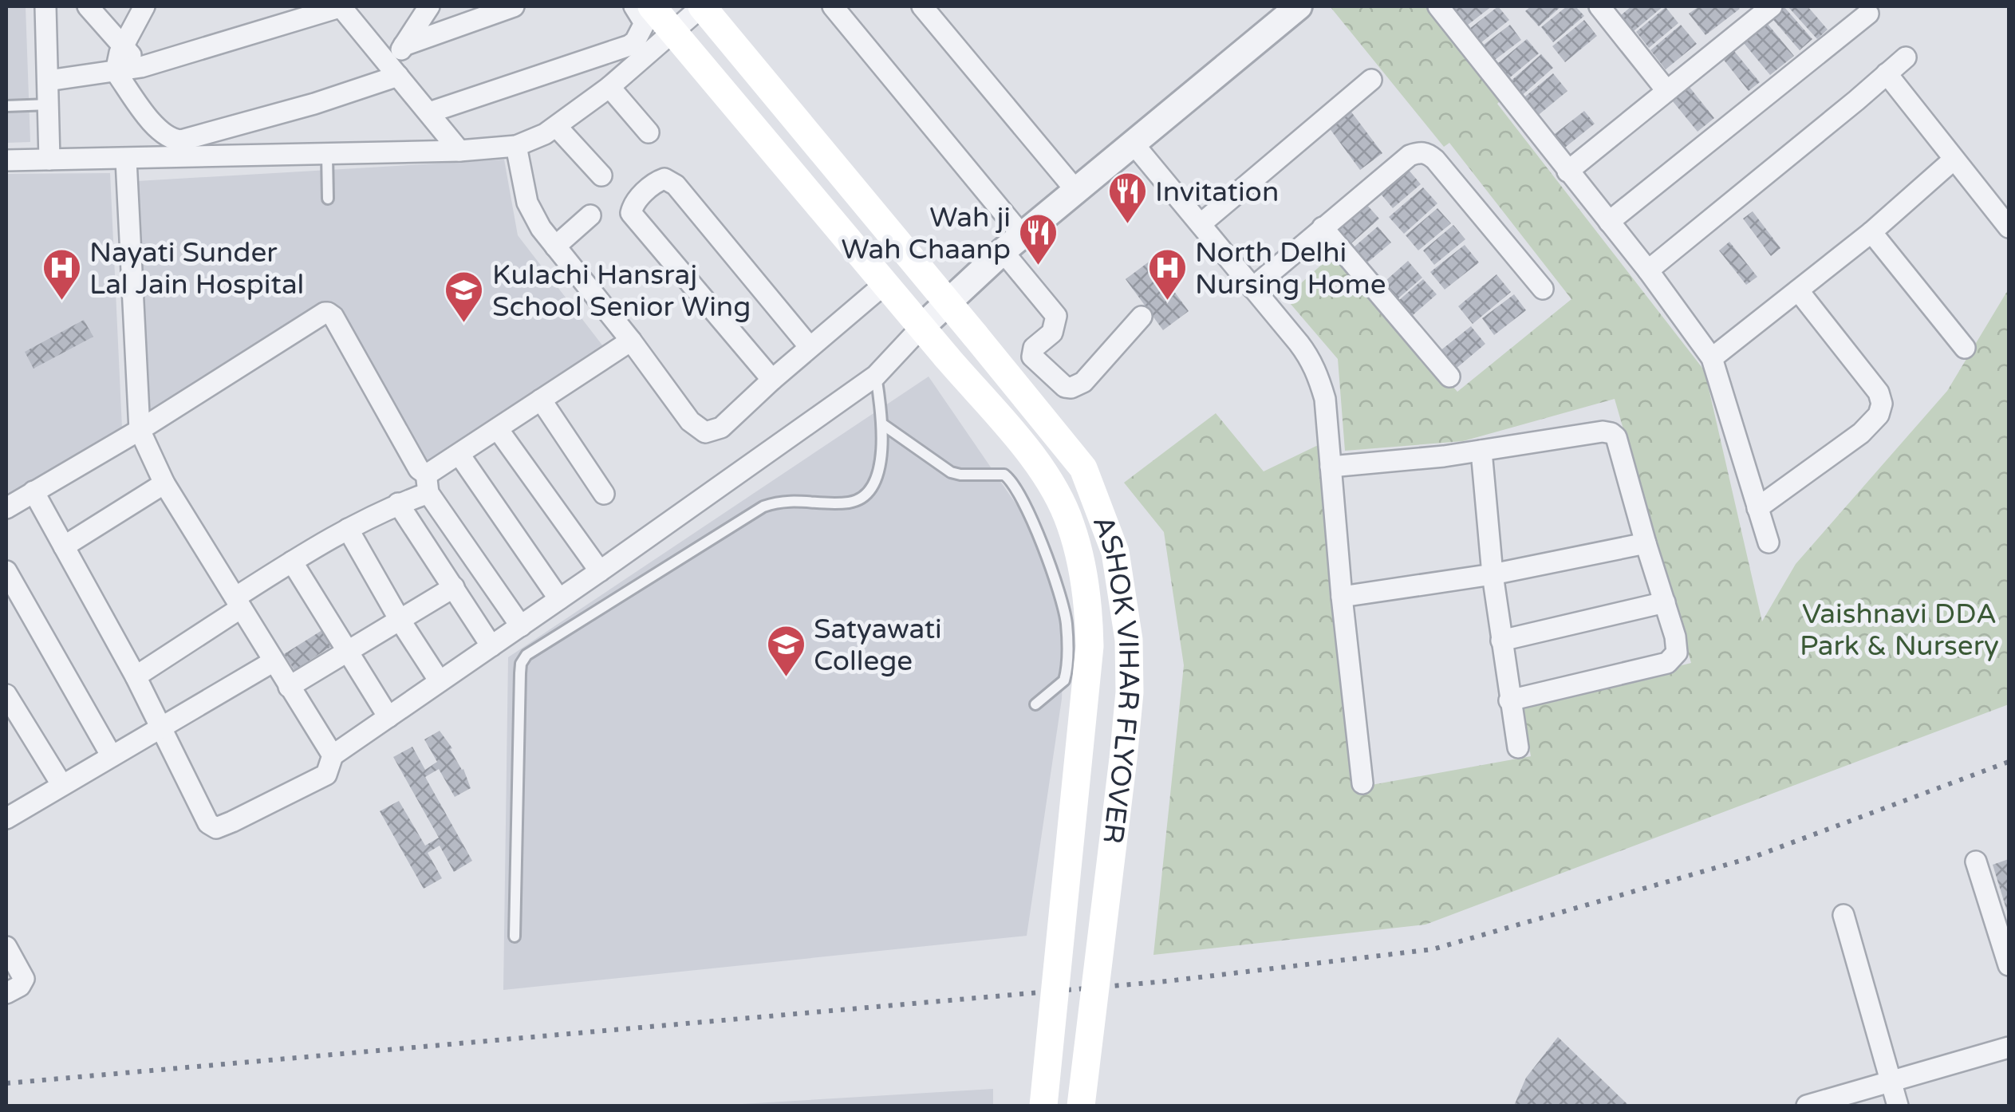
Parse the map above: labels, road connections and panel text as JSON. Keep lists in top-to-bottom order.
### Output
{
  "streets": {
    "main road": ["ASHOK VIHAR FLYOVER"]
  },
  "parks": ["Vaishnavi DDA Park & Nursery"],
  "places": {
    "restaurant": ["Invitation", "Wah ji Wah Chaanp"],
    "hospital": ["Nayati Sunder Lal Jain Hospital", "North Delhi Nursing Home"],
    "school or university": ["Kulachi Hansraj School Senior Wing", "Satyawati College"]
  }
}
